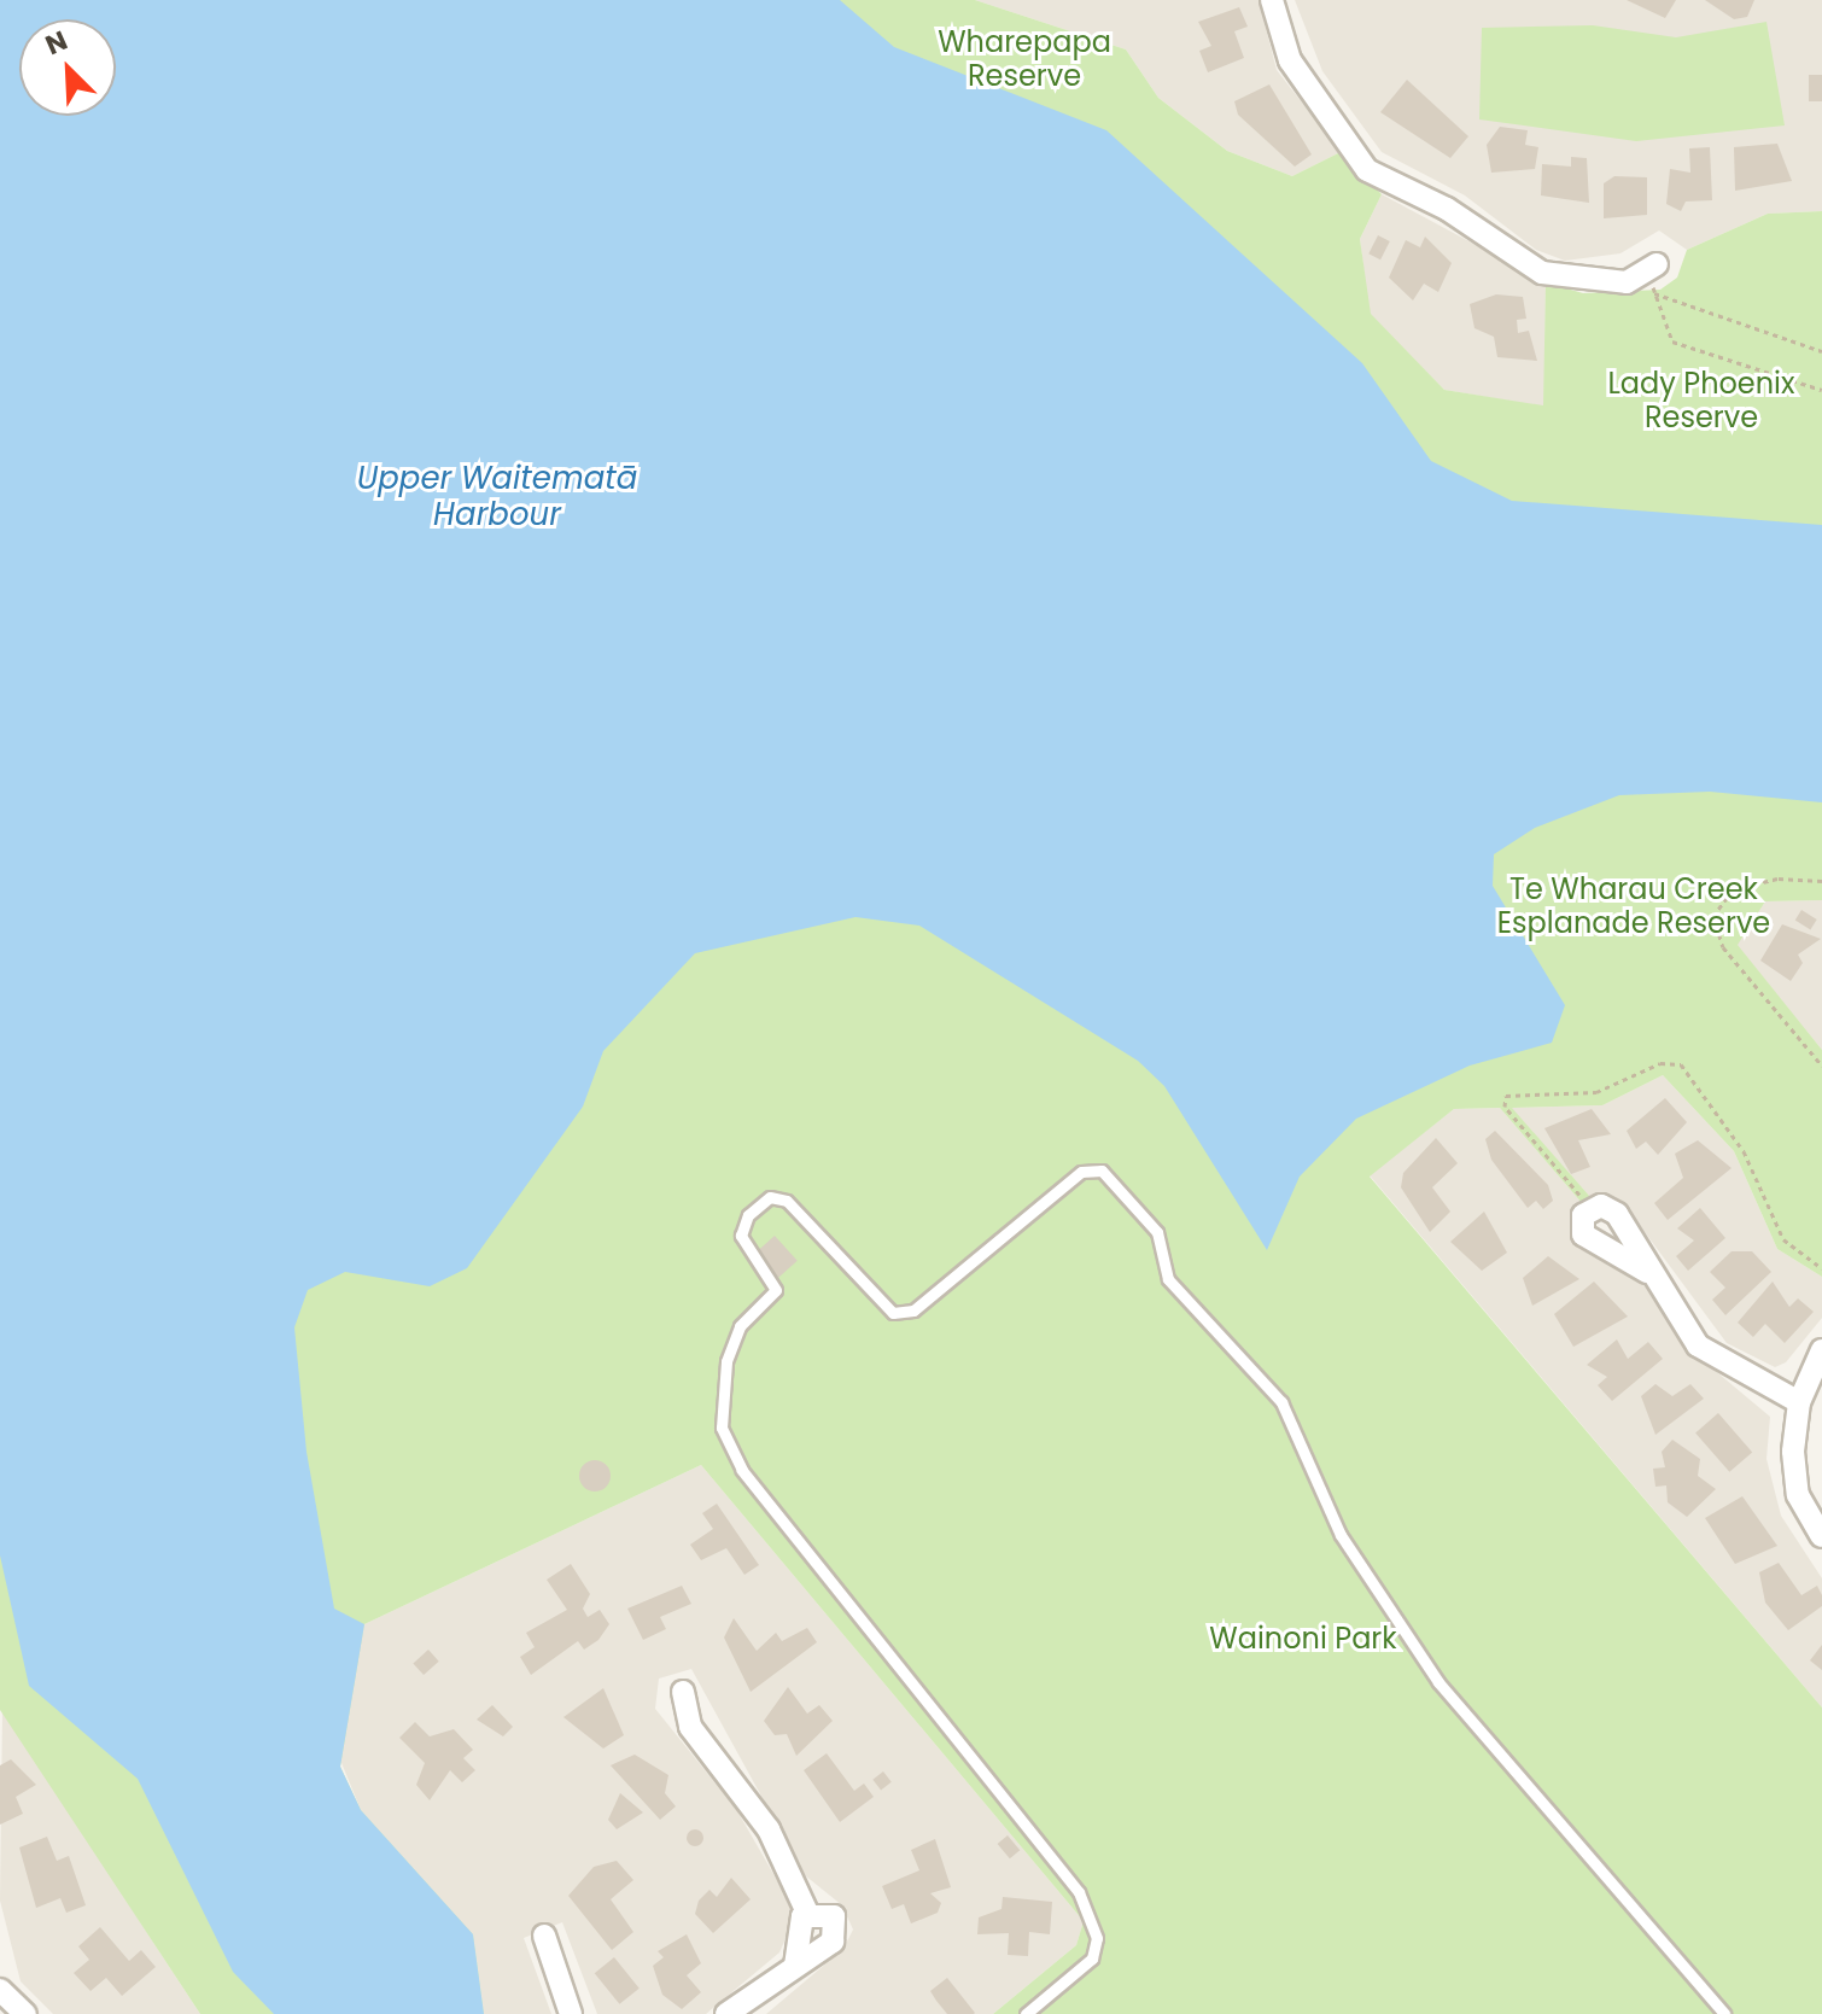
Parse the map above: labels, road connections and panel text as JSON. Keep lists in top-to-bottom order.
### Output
{
  "water": ["Upper Waitematā Harbour"],
  "parks": [
    "Wharepapa Reserve",
    "Lady Phoenix Reserve",
    "Te Wharau Creek Esplanade Reserve",
    "Wainoni Park"
  ],
  "north": "top left"
}
